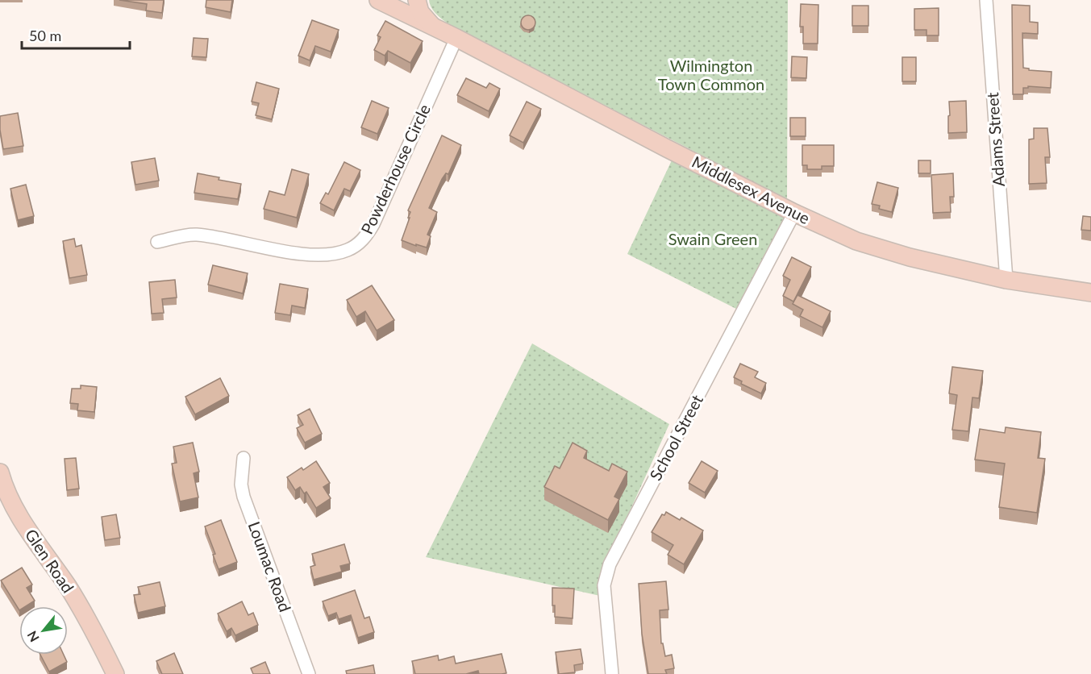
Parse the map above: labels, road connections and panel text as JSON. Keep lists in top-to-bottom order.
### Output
{
  "streets": {
    "street": [
      "Adams Street",
      "Powderhouse Circle",
      "Middlesex Avenue",
      "School Street",
      "Glen Road",
      "Loumac Road"
    ]
  },
  "crossings": [
    ["Adams Street", "Middlesex Avenue"],
    ["Powderhouse Circle", "Middlesex Avenue"],
    ["Middlesex Avenue", "School Street"]
  ],
  "parks": ["Wilmington Town Common", "Swain Green"],
  "scale_bar": "50 m",
  "north": "bottom left"
}
